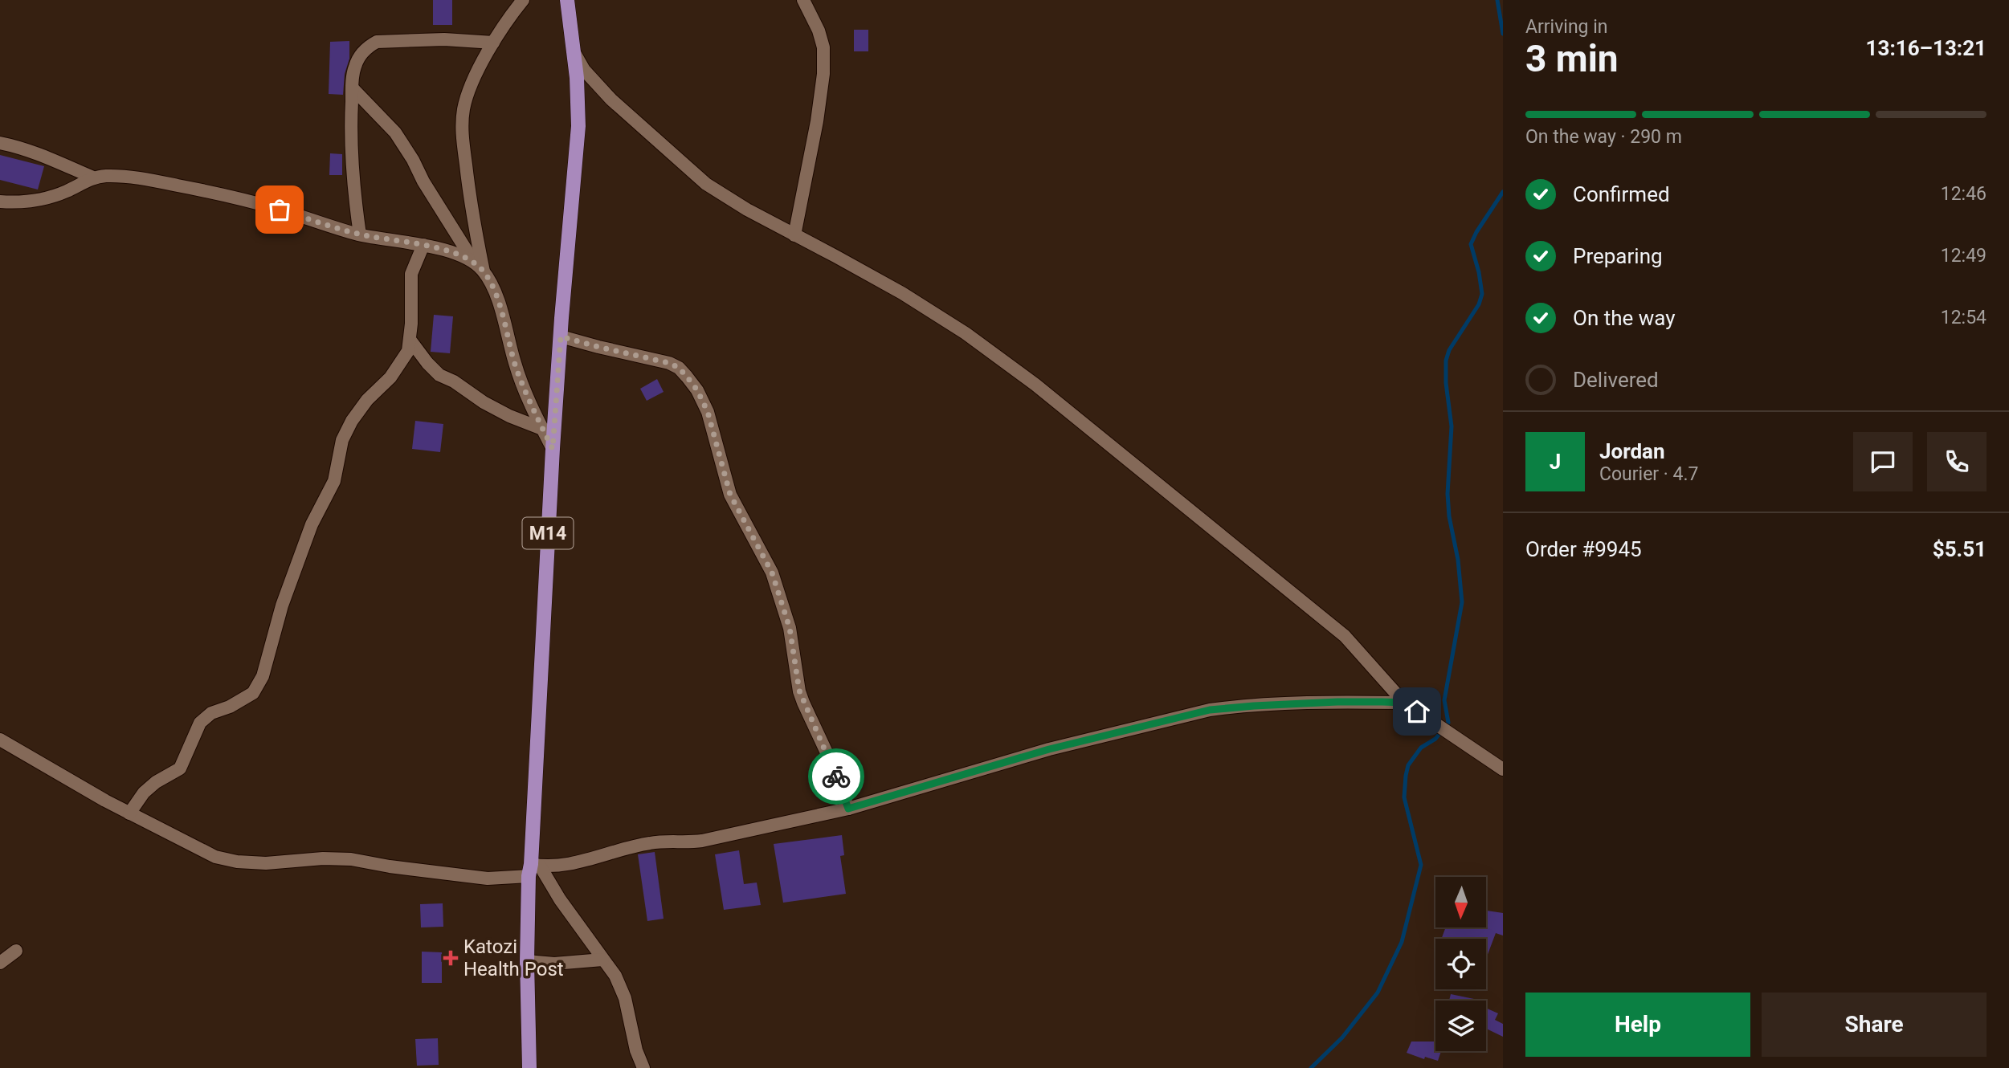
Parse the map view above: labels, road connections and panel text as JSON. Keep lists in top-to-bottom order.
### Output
{
  "streets": {
    "main road": ["M14"]
  },
  "places": {
    "health": ["Katozi Health Post"]
  },
  "north": "bottom",
  "page": {
    "heading": ["3 min", "Arriving in", "13:16–13:21"],
    "panel": [
      "Jordan",
      "Courier · 4.7",
      "Order #9945",
      "$5.51"
    ],
    "bar": "On the way · 290 m",
    "list": [
      ["Confirmed", "12:46"],
      ["Preparing", "12:49"],
      ["On the way", "12:54"],
      "Delivered"
    ],
    "round": "J",
    "buttons": ["Help", "Share"]
  }
}
